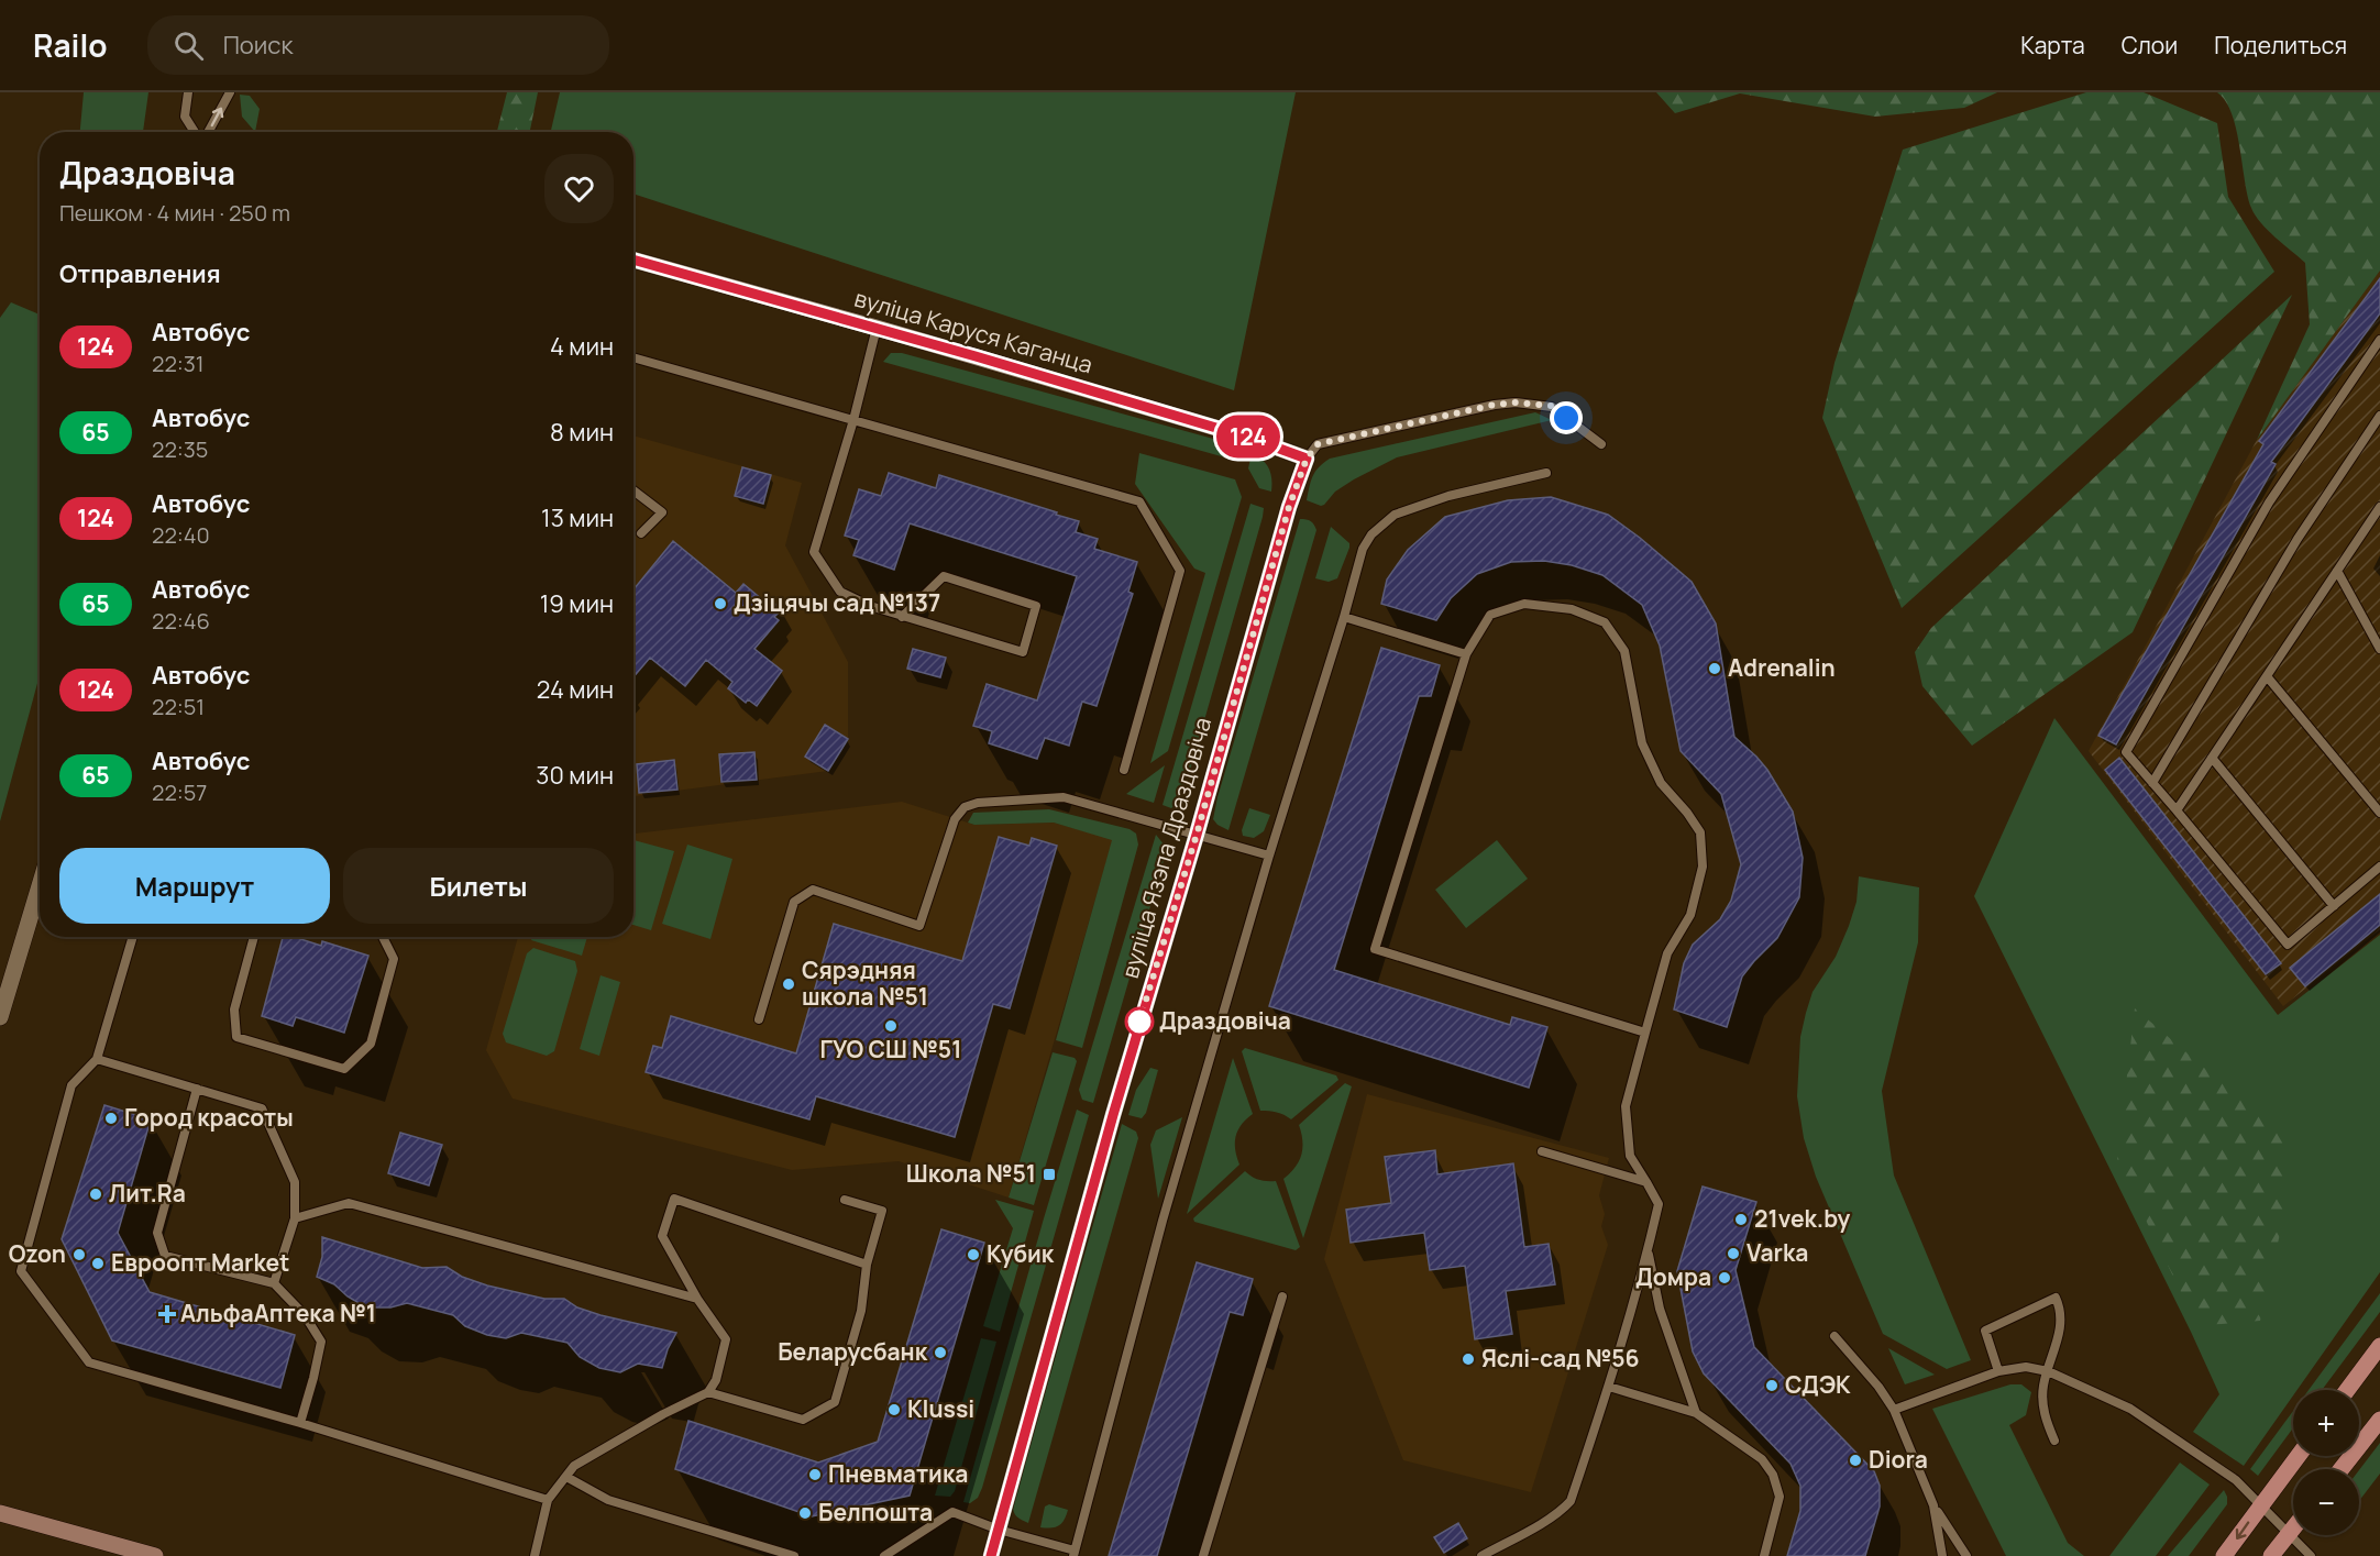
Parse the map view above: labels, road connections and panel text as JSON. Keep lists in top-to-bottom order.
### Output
{
  "streets": {
    "street": ["вуліца Каруся Каганца", "вуліца Язэпа Драздовіча"]
  },
  "crossings": [
    ["вуліца Каруся Каганца", "вуліца Язэпа Драздовіча"]
  ],
  "places": {
    "other": [
      "Дзіцячы сад №137",
      "Adrenalin",
      "Сярэдняя школа №51",
      "Драздовіча",
      "ГУО СШ №51",
      "Город красоты",
      "Лит.Ra",
      "21vek.by",
      "Varka",
      "Ozon",
      "Кубик",
      "Евроопт Market",
      "Домра",
      "Беларусбанк",
      "Яслі-сад №56",
      "СДЭК",
      "KIussi",
      "Diora",
      "Пневматика",
      "Белпошта"
    ],
    "transit": ["Школа №51"],
    "health": ["АльфаАптека №1"]
  },
  "lines": ["bus line 124"],
  "page": {
    "header": "Railo",
    "search": "Поиск",
    "nav": ["Карта", "Слои", "Поделиться"],
    "on_map": "124",
    "heading": [
      ["Драздовіча", "Пешком · 4 мин · 250 m"],
      "Отправления"
    ],
    "list": [
      {
        "mark": "124",
        "name": "Автобус",
        "note": "22:31",
        "value": "4 мин"
      },
      {
        "mark": "65",
        "name": "Автобус",
        "note": "22:35",
        "value": "8 мин"
      },
      {
        "mark": "124",
        "name": "Автобус",
        "note": "22:40",
        "value": "13 мин"
      },
      {
        "mark": "65",
        "name": "Автобус",
        "note": "22:46",
        "value": "19 мин"
      },
      {
        "mark": "124",
        "name": "Автобус",
        "note": "22:51",
        "value": "24 мин"
      },
      {
        "mark": "65",
        "name": "Автобус",
        "note": "22:57",
        "value": "30 мин"
      }
    ],
    "buttons": ["Маршрут", "Билеты"],
    "map_buttons": ["+", "−"]
  }
}
